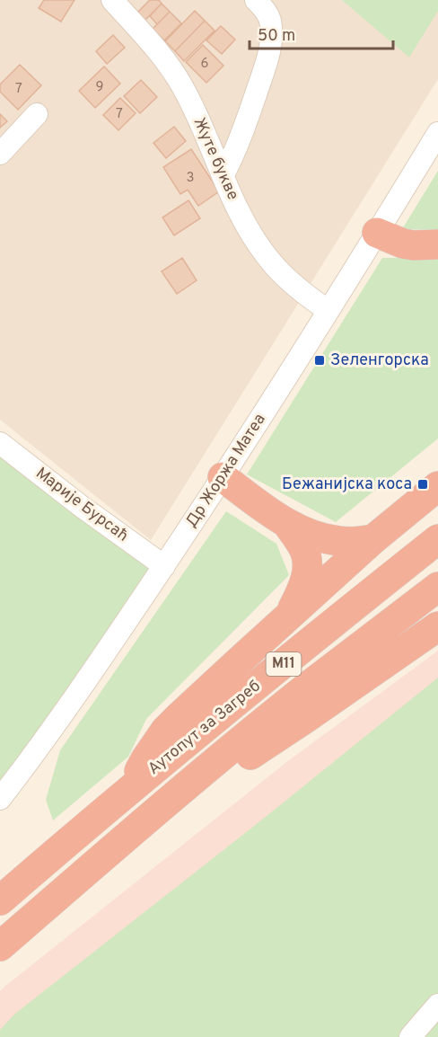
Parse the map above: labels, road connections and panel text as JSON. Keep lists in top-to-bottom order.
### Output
{
  "streets": {
    "highway": ["M11", "Аутопут за Загреб"],
    "street": ["Жуте букве", "Др Жоржа Матеа", "Марије Бурсаћ"]
  },
  "crossings": [
    ["Жуте букве", "Др Жоржа Матеа"],
    ["Др Жоржа Матеа", "Марије Бурсаћ"]
  ],
  "places": {
    "transit": ["Зеленгорска", "Бежанијска коса"]
  },
  "house_numbers": [
    "6",
    "9",
    "7",
    "7",
    "3"
  ],
  "scale_bar": "50 m"
}
